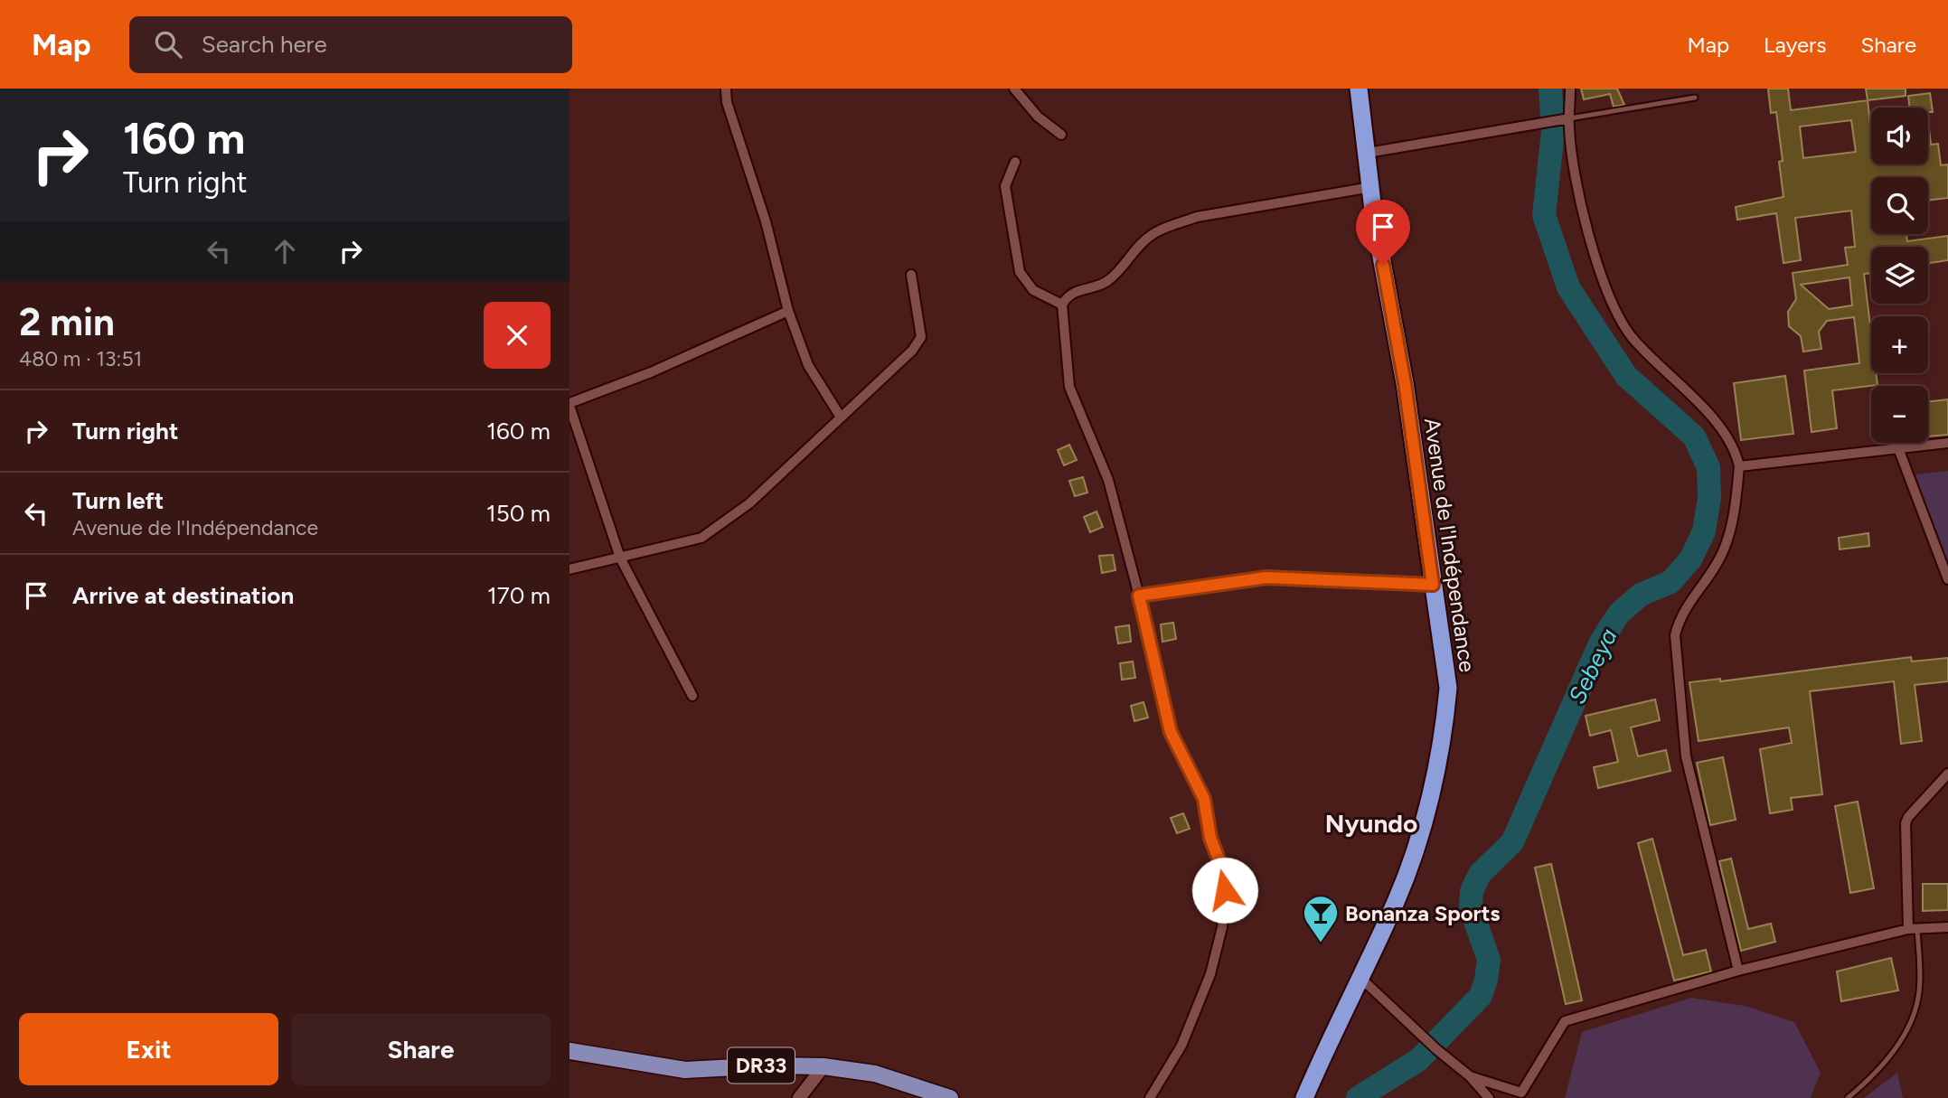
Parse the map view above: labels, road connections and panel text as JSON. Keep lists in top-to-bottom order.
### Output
{
  "streets": {
    "highway": ["Avenue de l'Indépendance"],
    "main road": ["DR33"]
  },
  "districts": ["Nyundo"],
  "water": ["Sebeya"],
  "places": {
    "bar": ["Bonanza Sports"]
  },
  "page": {
    "header": "Map",
    "search": "Search here",
    "nav": ["Map", "Layers", "Share"],
    "turn": ["160 m", "Turn right"],
    "map_buttons": ["+", "−"],
    "heading": ["2 min", "480 m · 13:51"],
    "list": [
      {
        "name": "Turn right",
        "value": "160 m"
      },
      {
        "name": "Turn left",
        "note": "Avenue de l'Indépendance",
        "value": "150 m"
      },
      {
        "name": "Arrive at destination",
        "value": "170 m"
      }
    ],
    "buttons": ["Exit", "Share"]
  }
}
